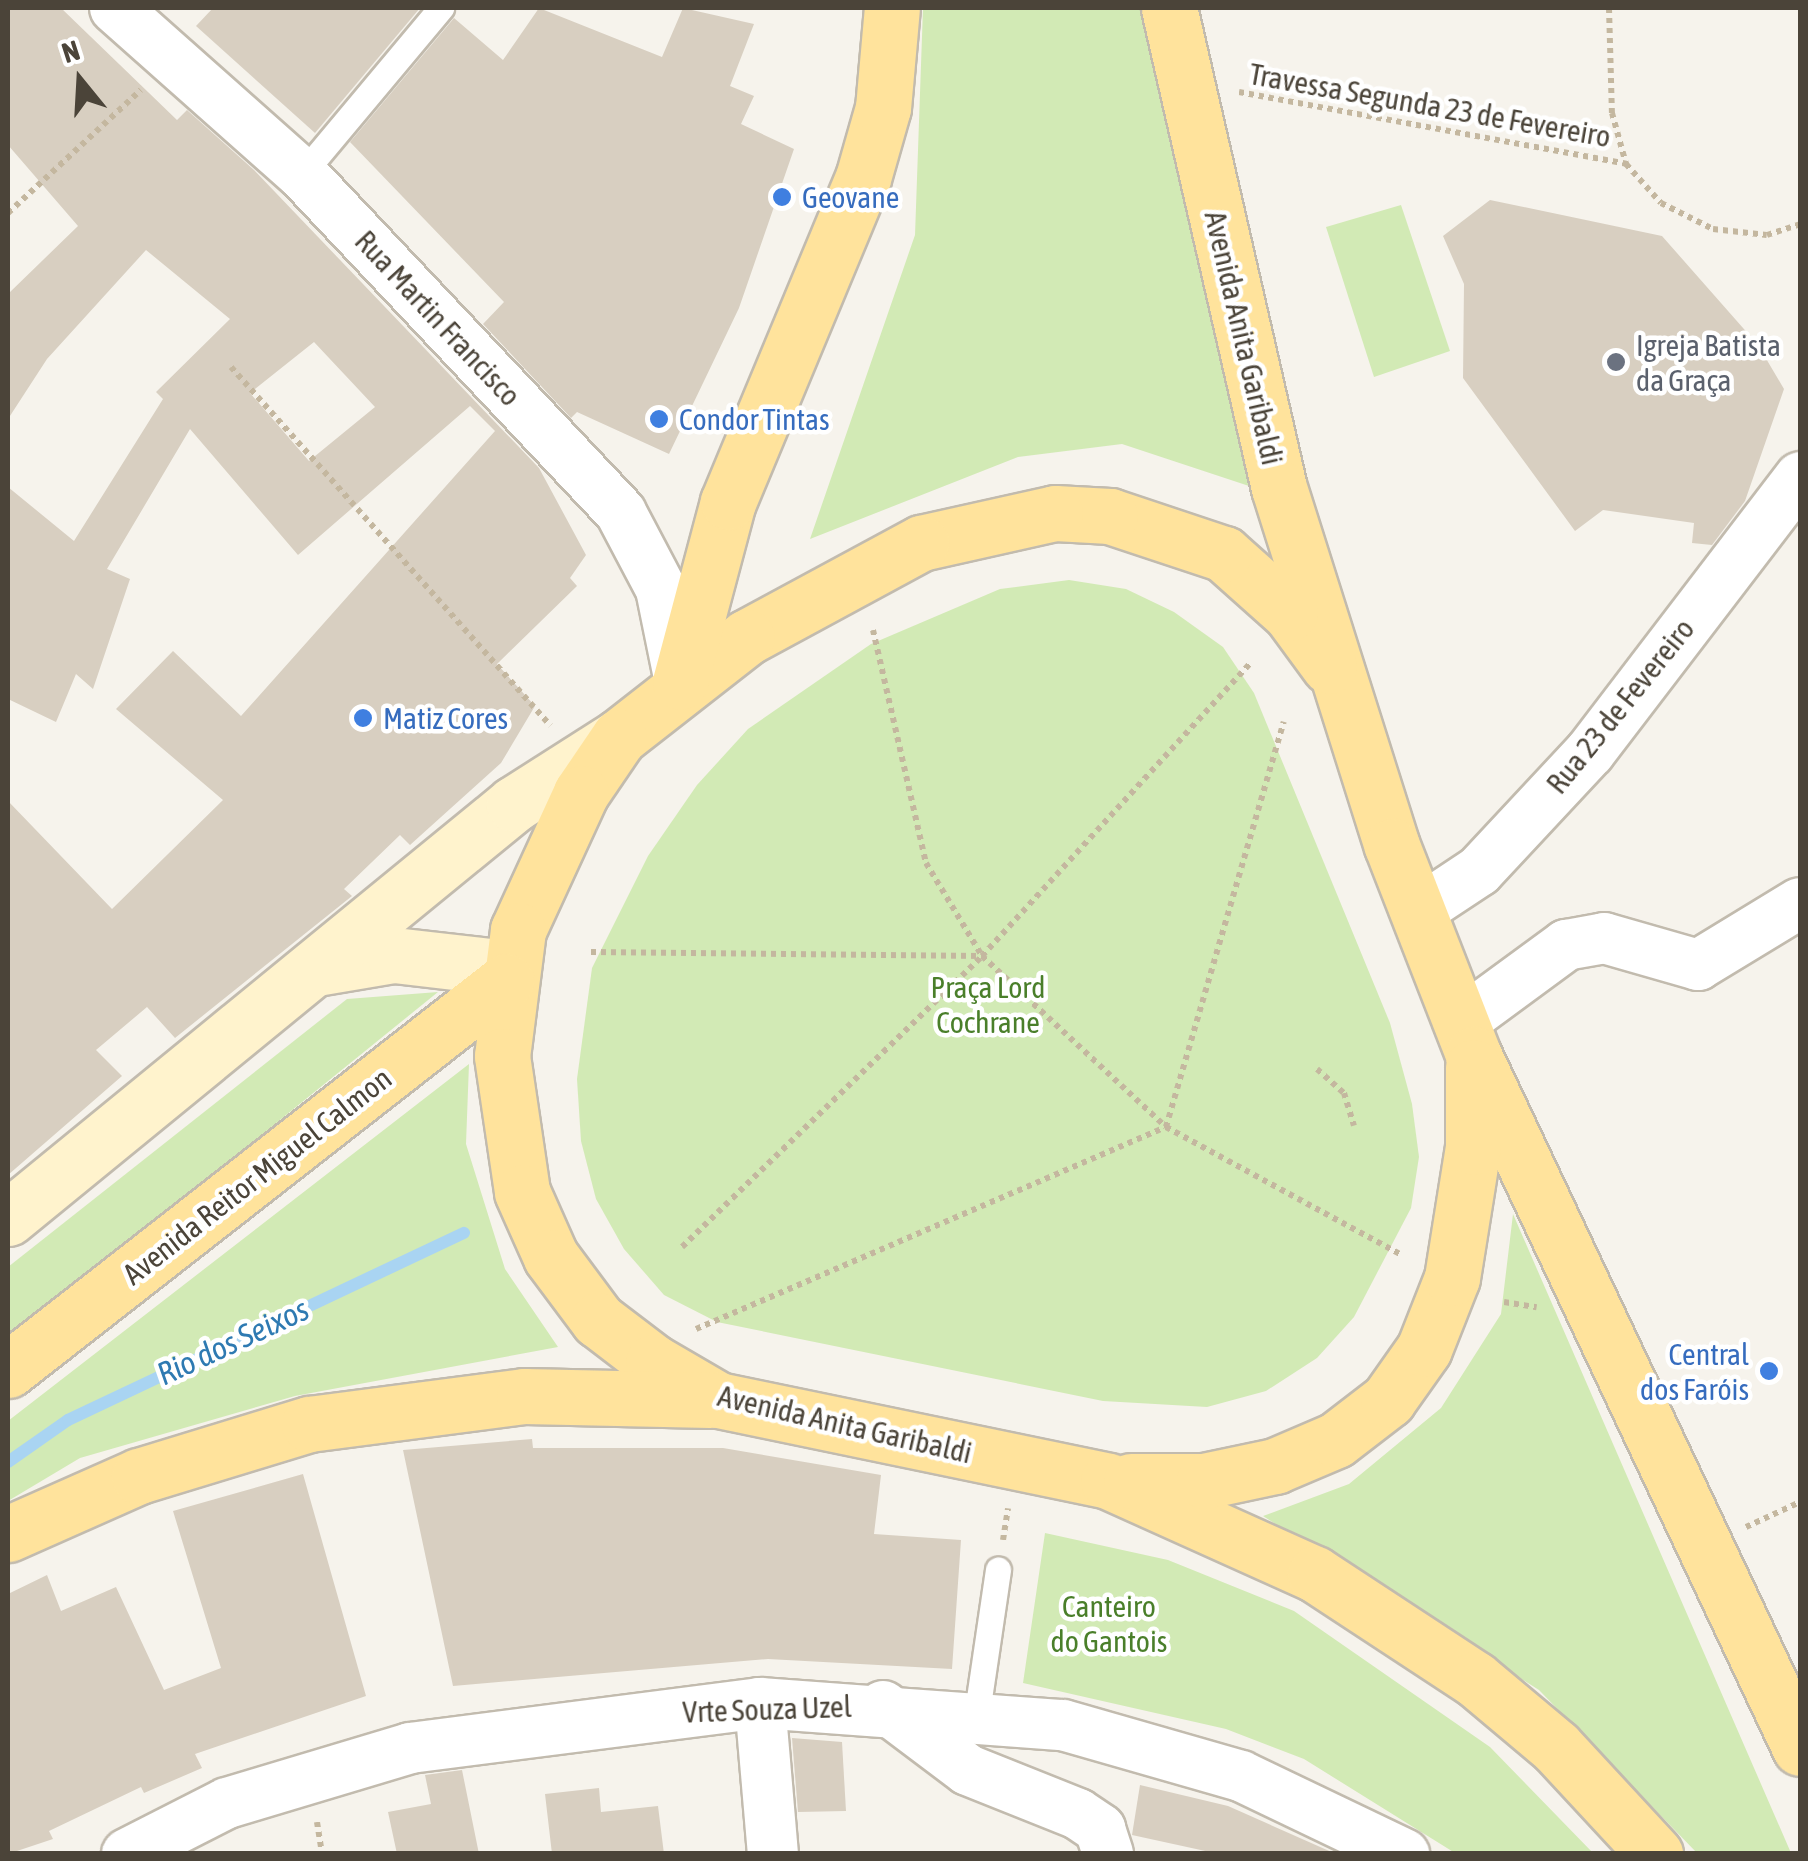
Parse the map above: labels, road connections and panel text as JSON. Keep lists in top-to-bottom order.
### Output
{
  "streets": {
    "main road": ["Avenida Anita Garibaldi", "Avenida Reitor Miguel Calmon"],
    "street": ["Rua Martin Francisco", "Rua 23 de Fevereiro", "Vrte Souza Uzel"],
    "path": ["Travessa Segunda 23 de Fevereiro"]
  },
  "crossings": [
    ["Rua Martin Francisco", "Avenida Anita Garibaldi"],
    ["Avenida Anita Garibaldi", "Rua 23 de Fevereiro"],
    ["Avenida Anita Garibaldi", "Avenida Reitor Miguel Calmon"]
  ],
  "water": ["Rio dos Seixos"],
  "parks": ["Praça Lord Cochrane", "Canteiro do Gantois"],
  "places": [
    "Geovane",
    "Igreja Batista da Graça",
    "Condor Tintas",
    "Matiz Cores",
    "Central dos Faróis"
  ],
  "north": "top"
}
